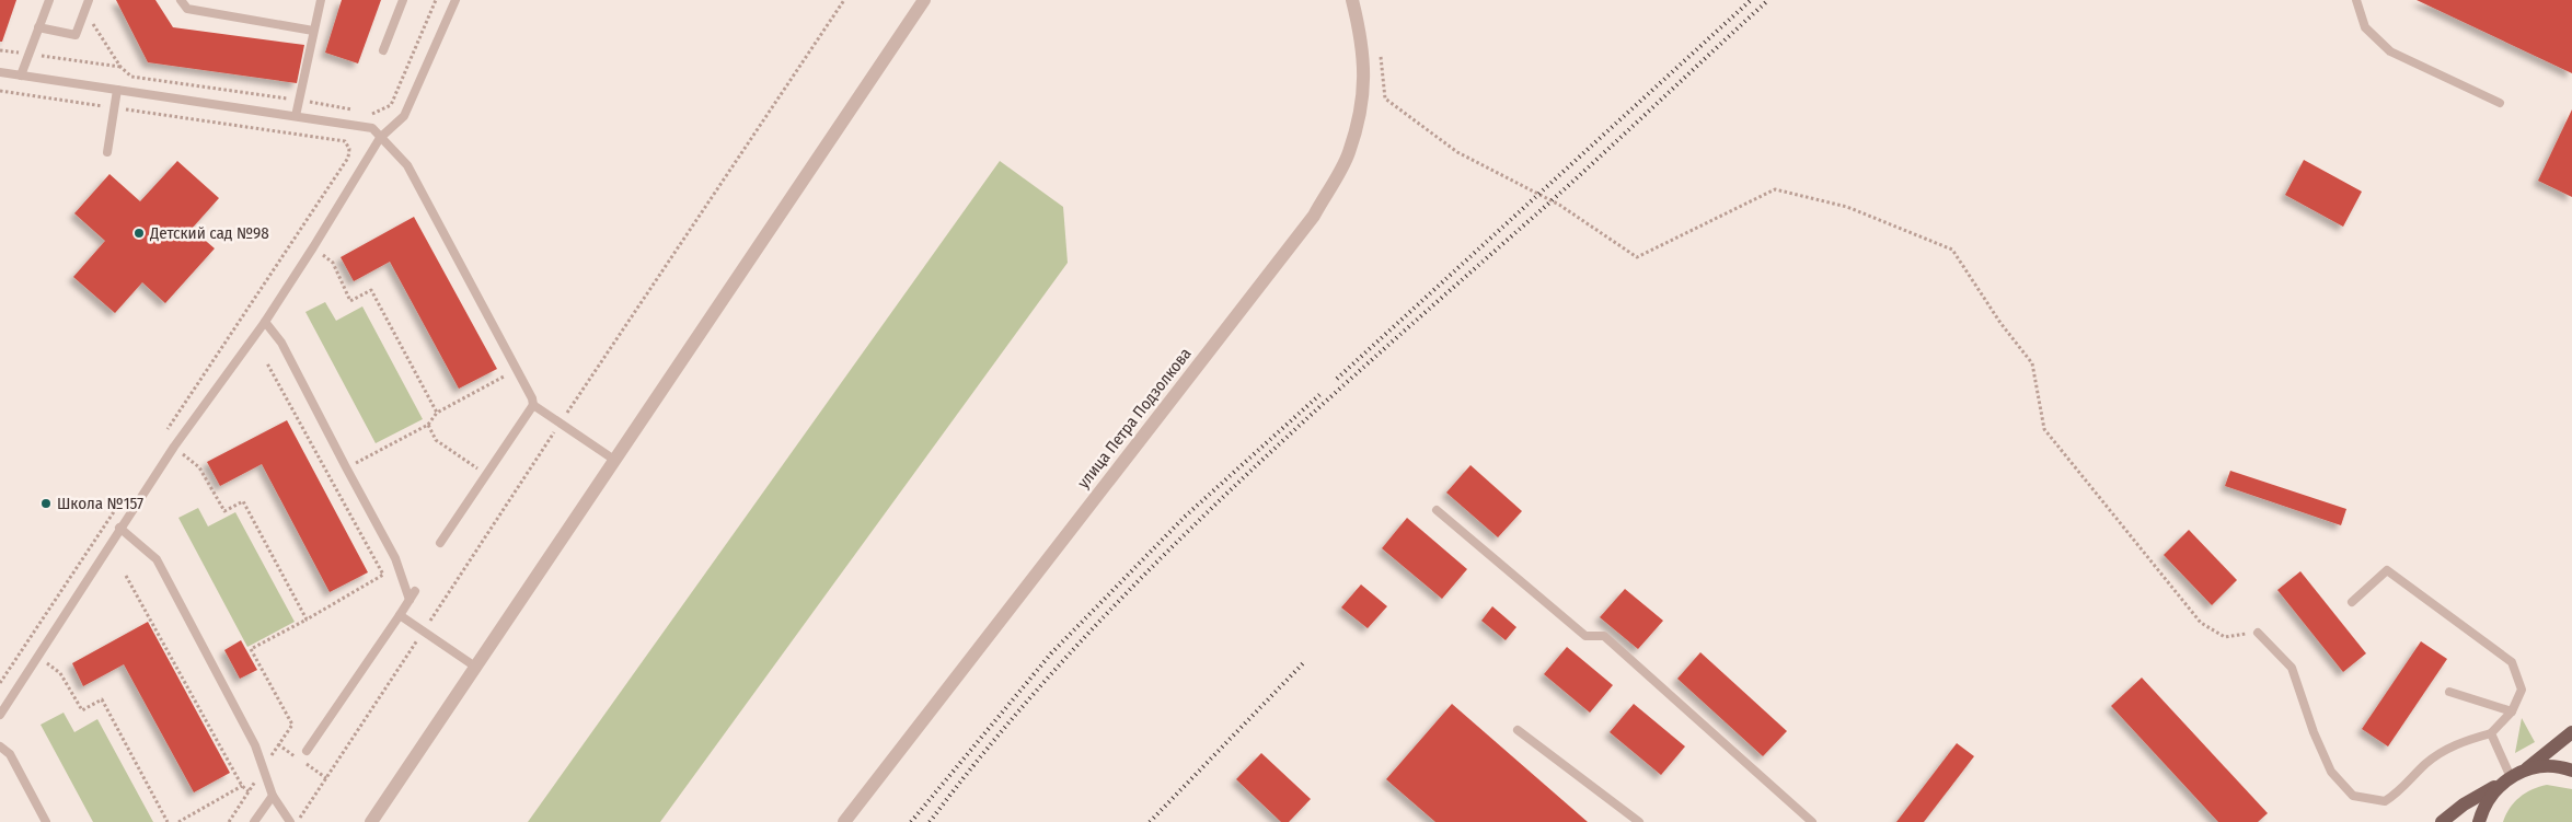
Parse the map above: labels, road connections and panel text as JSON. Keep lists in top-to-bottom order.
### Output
{
  "streets": {
    "street": ["улица Петра Подзолкова"]
  },
  "places": ["Детский сад №98", "Школа №157"]
}
